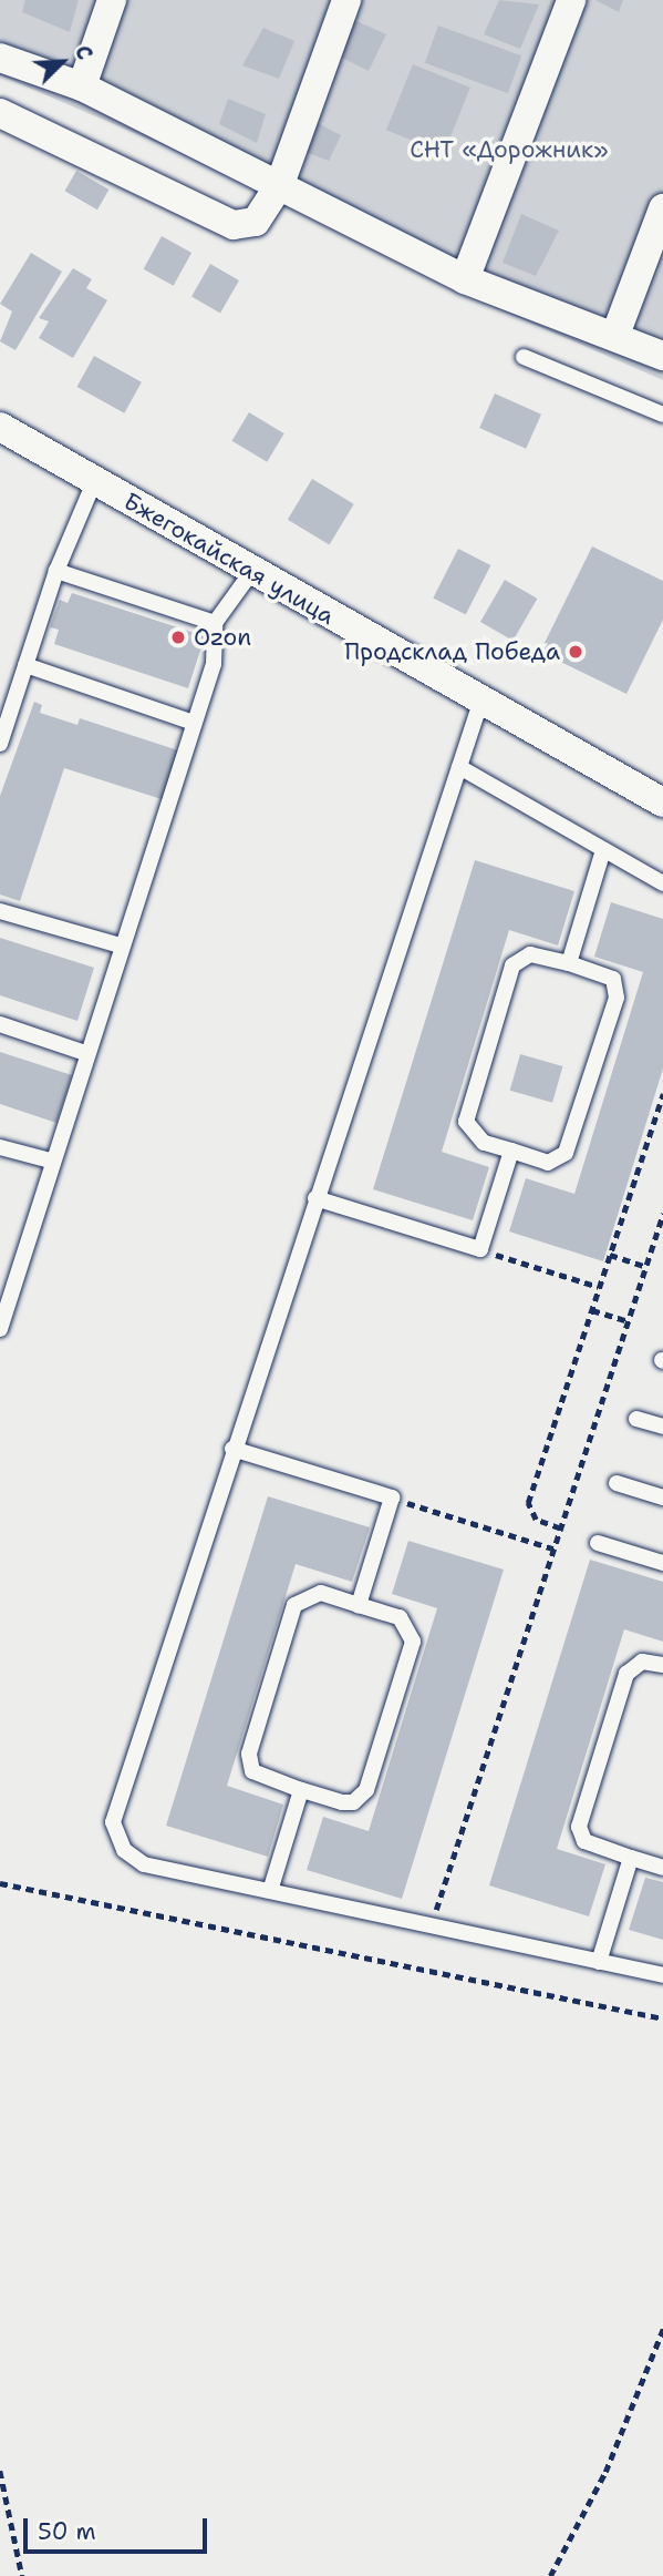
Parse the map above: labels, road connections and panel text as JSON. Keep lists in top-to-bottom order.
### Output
{
  "streets": {
    "street": ["Бжегокайская улица"]
  },
  "parks": ["СНТ «Дорожник»"],
  "places": ["Ozon", "Продсклад Победа"],
  "scale_bar": "50 m",
  "north": "top right"
}
